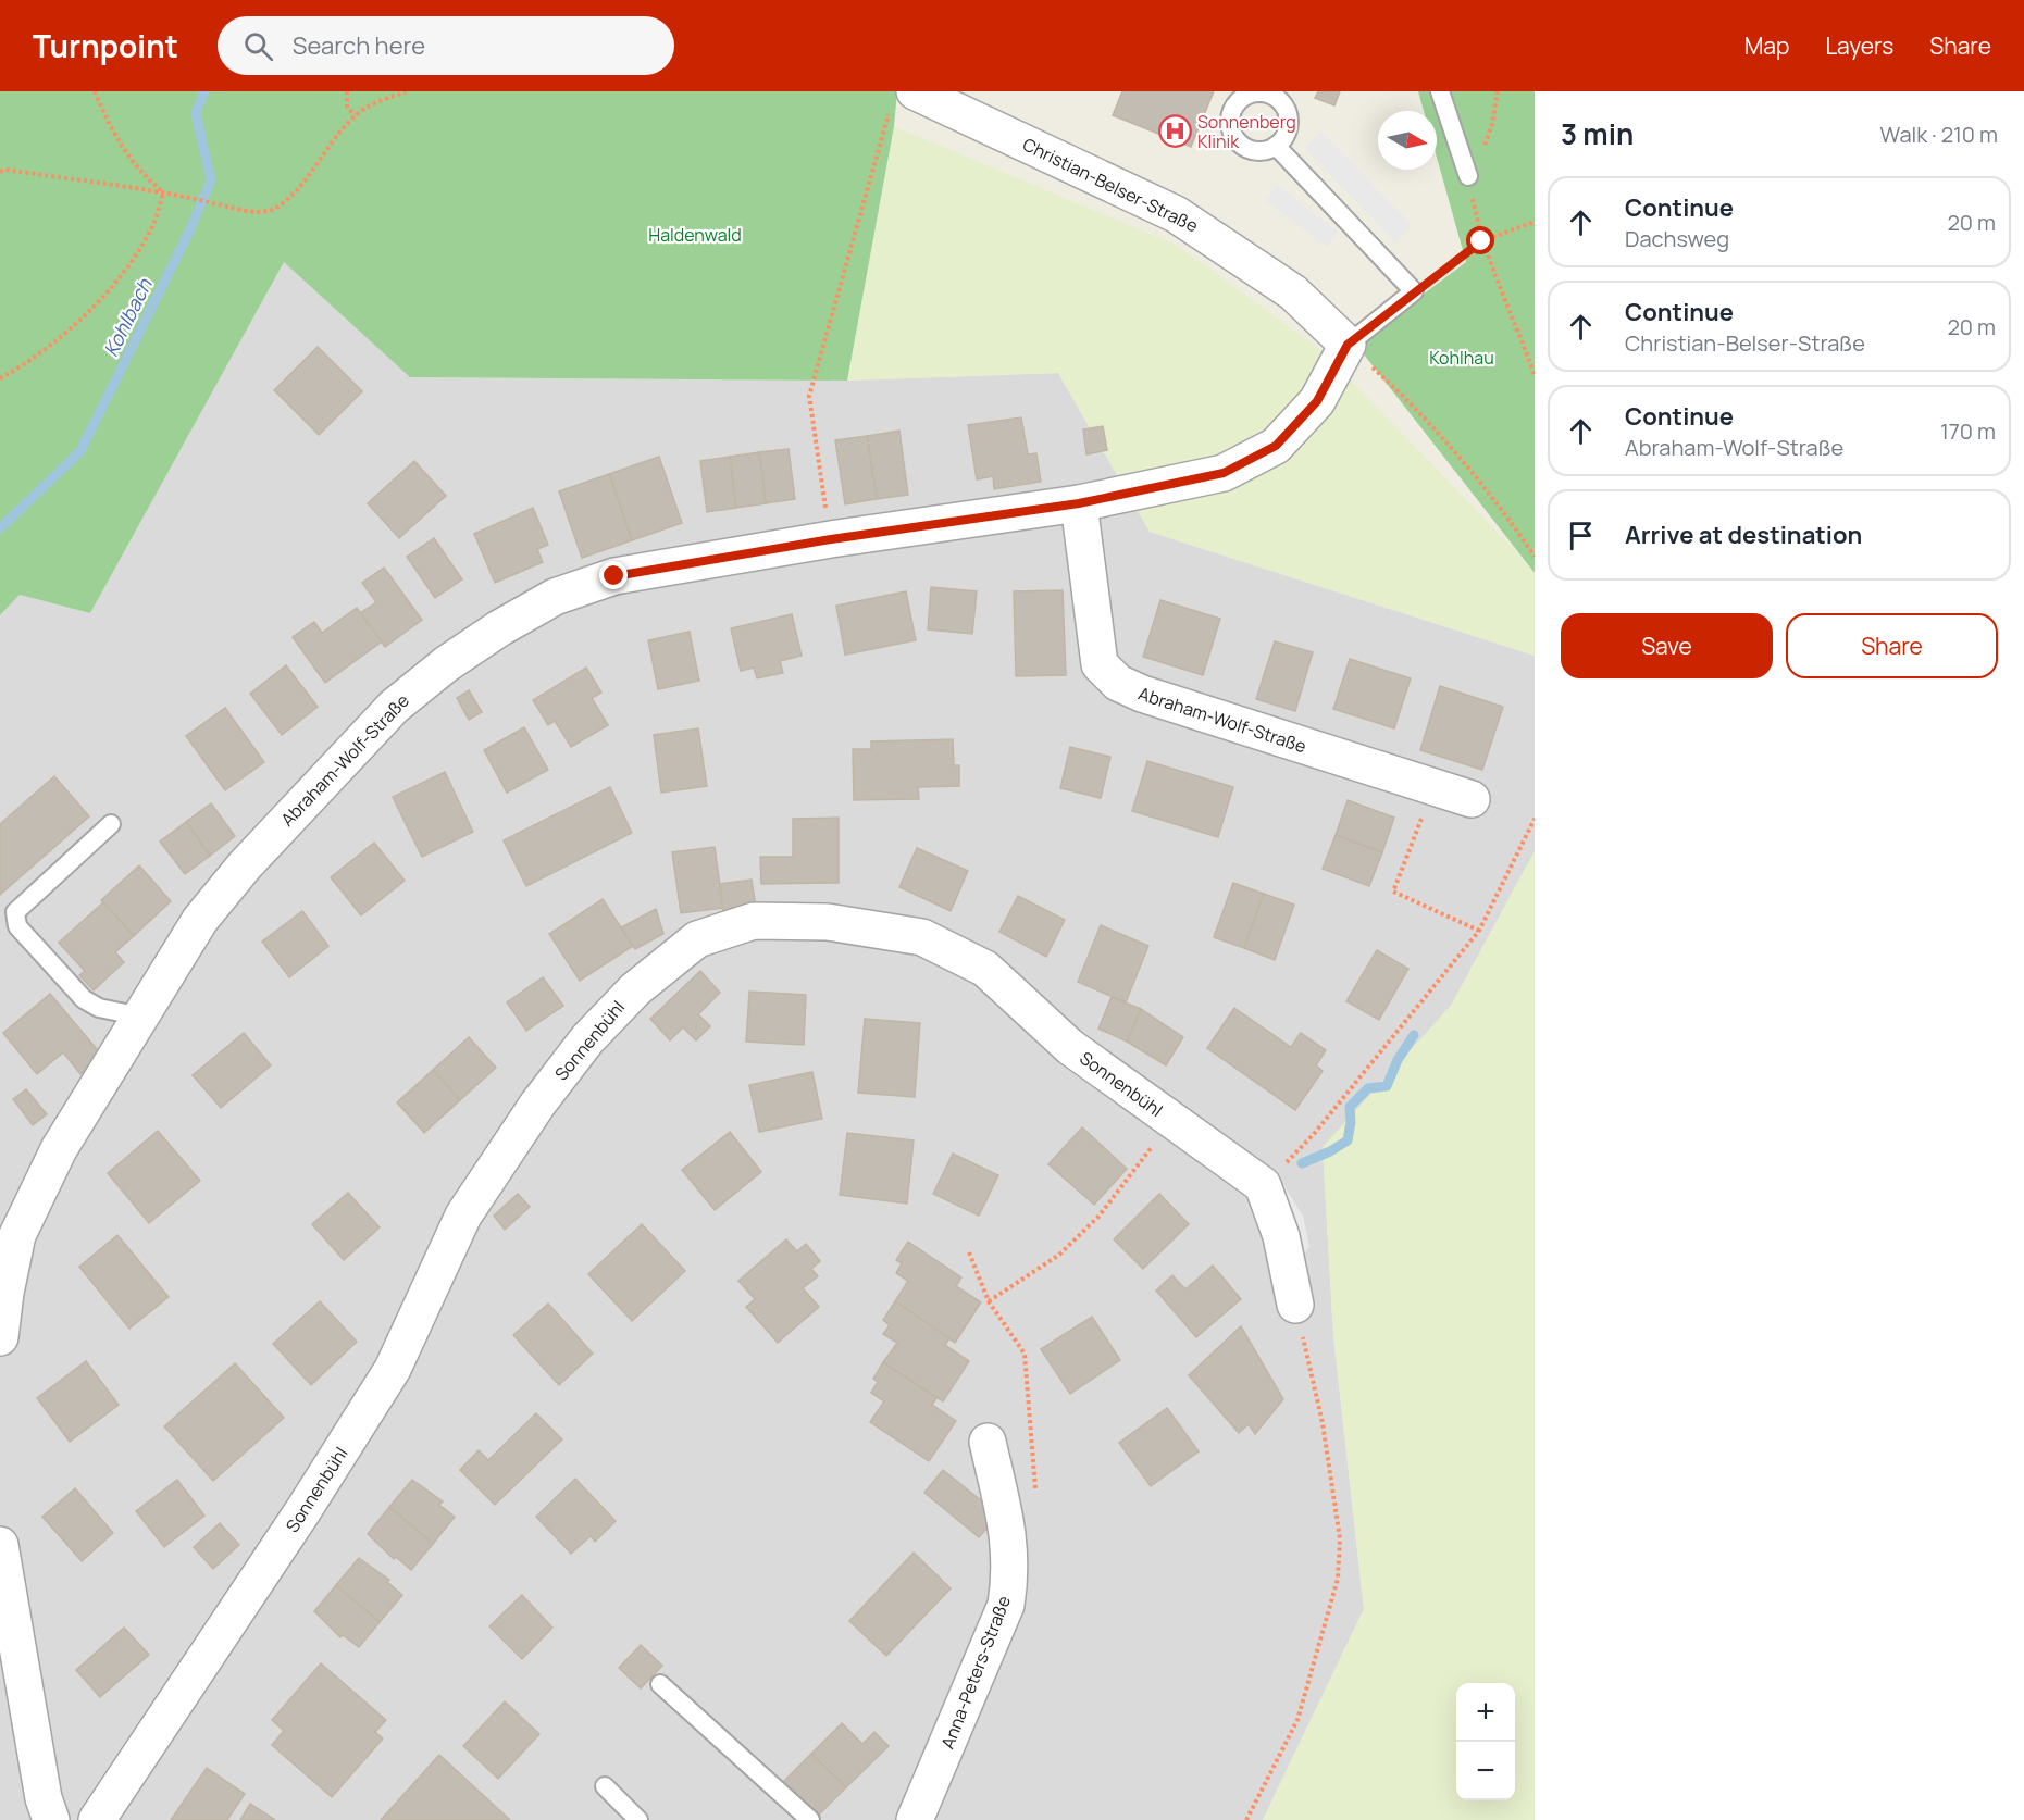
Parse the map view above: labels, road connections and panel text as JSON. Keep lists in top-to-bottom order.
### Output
{
  "streets": {
    "street": [
      "Christian-Belser-Straße",
      "Abraham-Wolf-Straße",
      "Sonnenbühl",
      "Anna-Peters-Straße"
    ]
  },
  "crossings": [
    ["Christian-Belser-Straße", "Abraham-Wolf-Straße"]
  ],
  "water": ["Kohlbach"],
  "parks": ["Haldenwald", "Kohlhau"],
  "places": {
    "hospital": ["Sonnenberg Klinik"]
  },
  "north": "right",
  "page": {
    "header": "Turnpoint",
    "search": "Search here",
    "nav": ["Map", "Layers", "Share"],
    "heading": ["3 min", "Walk · 210 m"],
    "list": [
      ["Continue", "Dachsweg", "20 m"],
      ["Continue", "Christian-Belser-Straße", "20 m"],
      ["Continue", "Abraham-Wolf-Straße", "170 m"],
      "Arrive at destination"
    ],
    "buttons": ["Save", "Share"],
    "map_buttons": ["+", "−"]
  }
}
